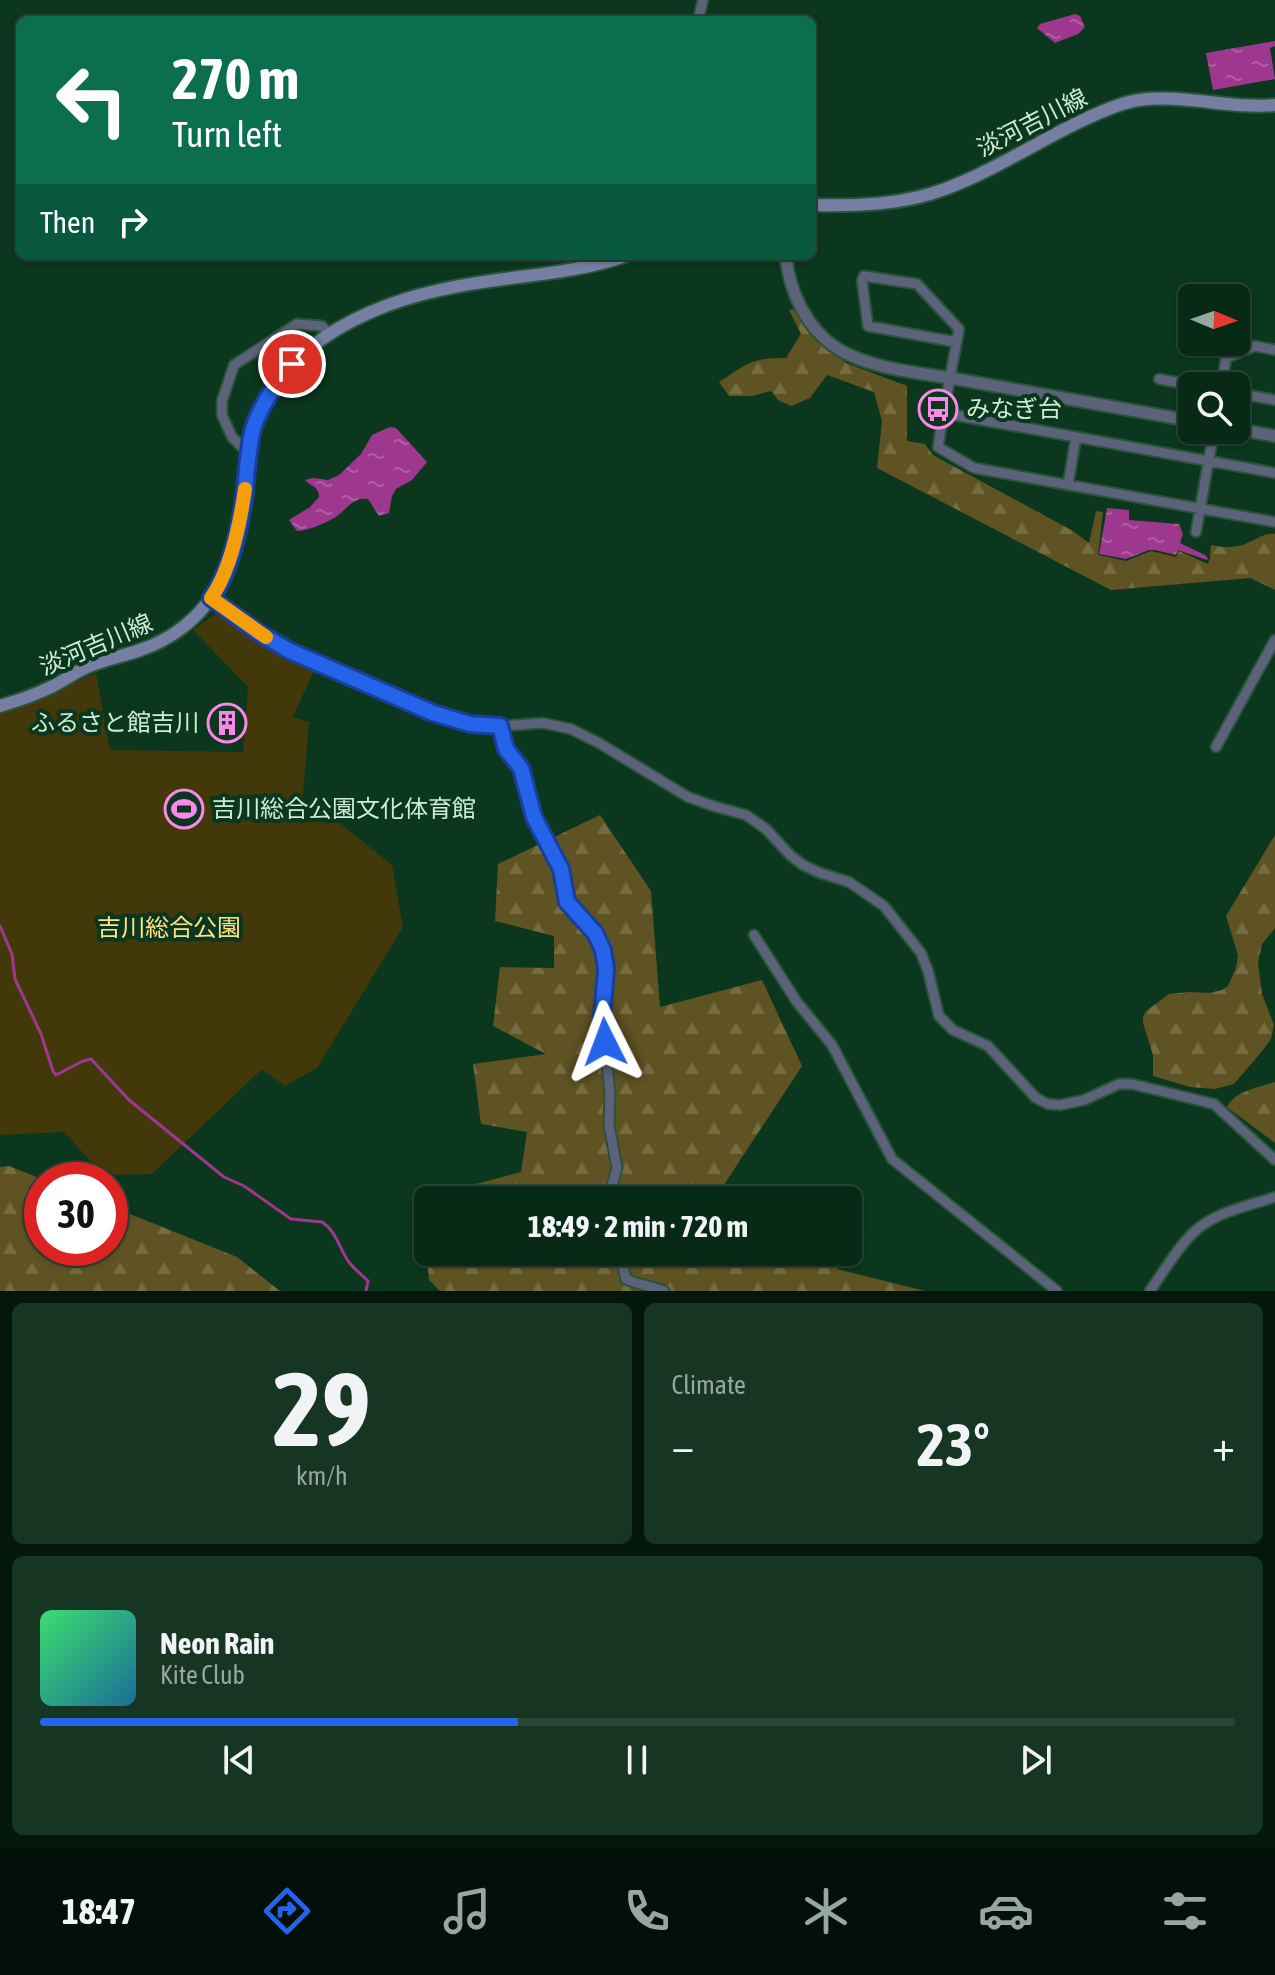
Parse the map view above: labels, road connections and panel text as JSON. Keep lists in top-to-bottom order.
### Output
{
  "streets": {
    "main road": ["淡河吉川線"]
  },
  "parks": ["吉川総合公園"],
  "places": {
    "bus stop": ["みなぎ台"],
    "building": ["ふるさと館吉川"],
    "sports": ["吉川総合公園文化体育館"]
  },
  "north": "right",
  "page": {
    "turn": ["270 m", "Turn left"],
    "then": "Then",
    "limit": "30",
    "trip": "18:49 · 2 min · 720 m",
    "tile": [
      ["29", "km/h"],
      "Climate"
    ],
    "heat": ["−", "23°", "+"],
    "song": ["Neon Rain", "Kite Club"],
    "tabs": "18:47"
  }
}
